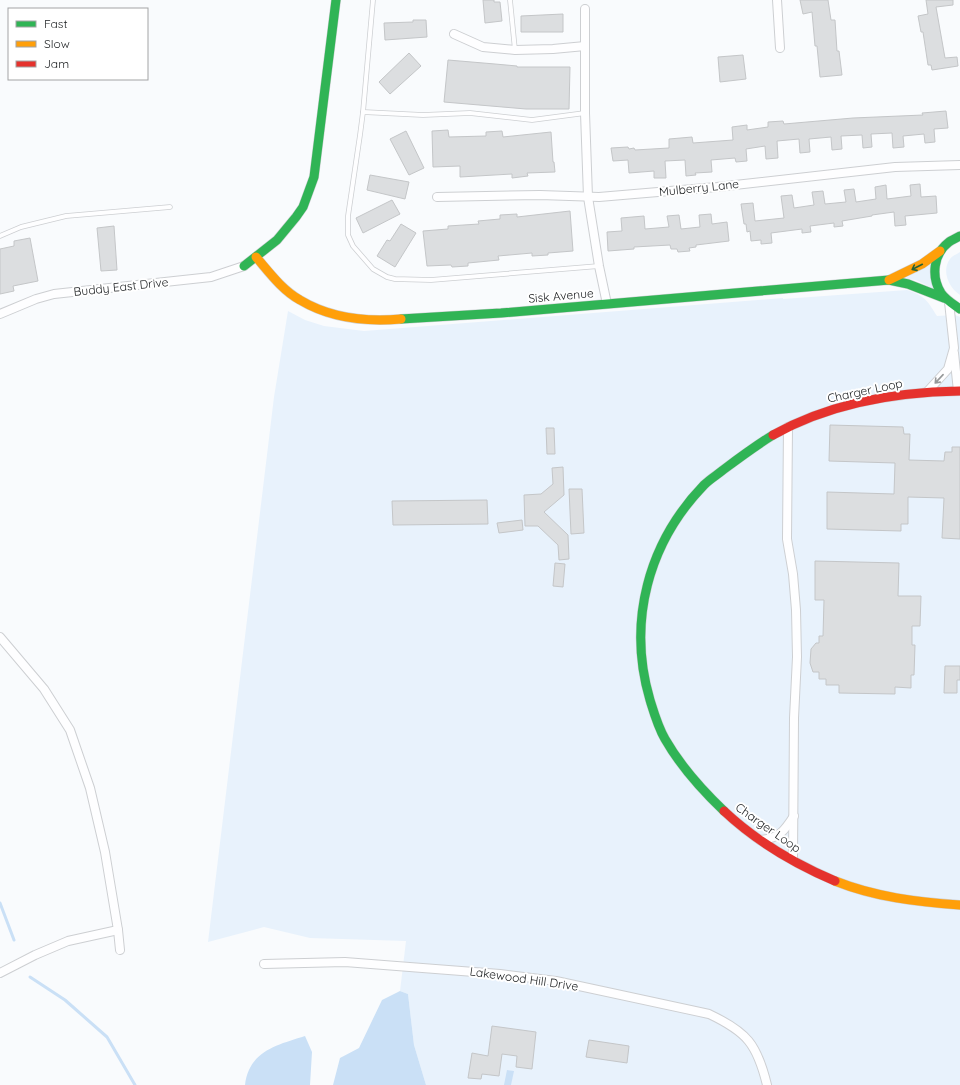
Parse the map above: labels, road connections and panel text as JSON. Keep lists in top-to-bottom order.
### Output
{
  "streets": {
    "street": [
      "Mulberry Lane",
      "Buddy East Drive",
      "Sisk Avenue",
      "Charger Loop",
      "Lakewood Hill Drive"
    ]
  },
  "legend": ["Fast", "Slow", "Jam"]
}
